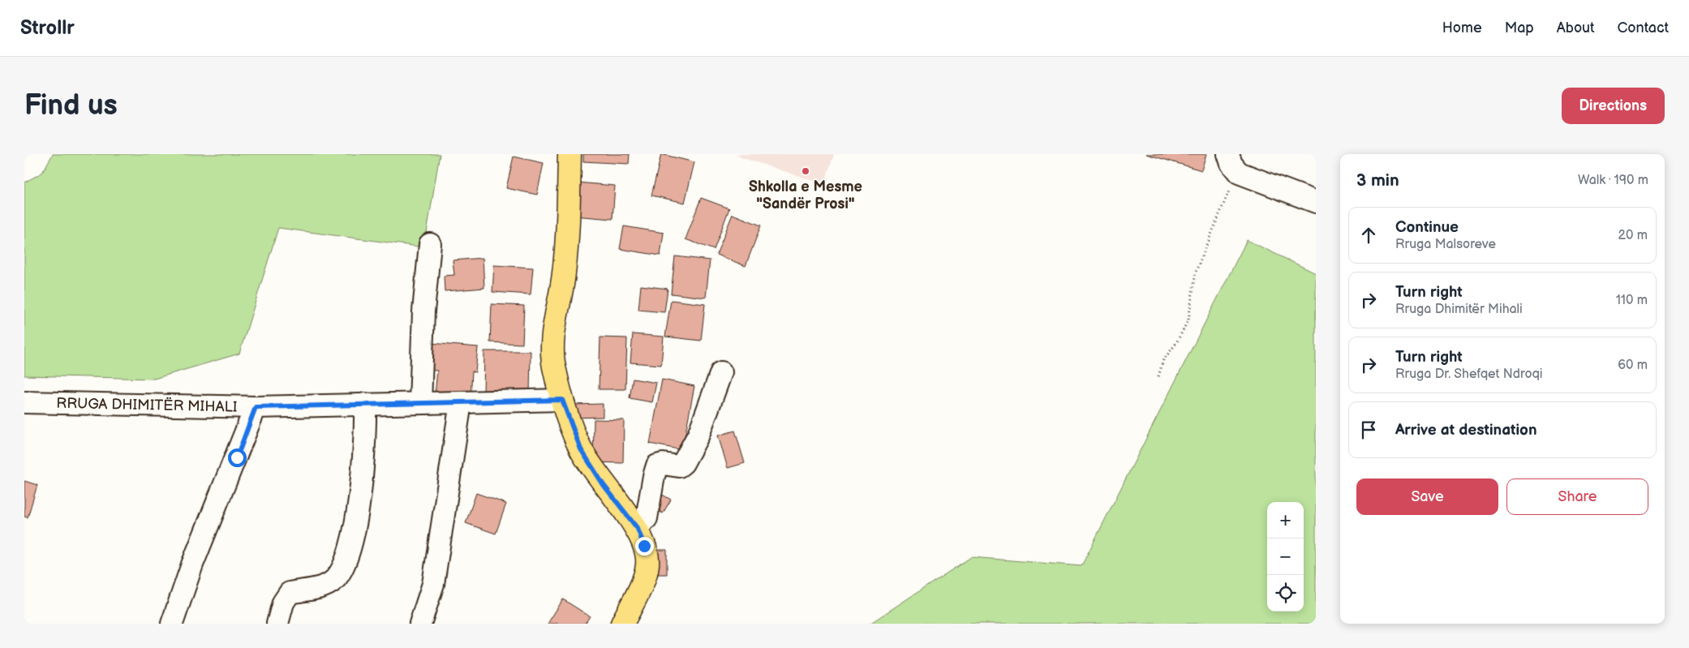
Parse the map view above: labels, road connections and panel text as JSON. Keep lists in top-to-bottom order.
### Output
{
  "streets": {
    "street": ["RRUGA DHIMITËR MIHALI"]
  },
  "places": ["Shkolla e Mesme \"Sandër Prosi\""],
  "page": {
    "header": "Strollr",
    "nav": [
      "Home",
      "Map",
      "About",
      "Contact"
    ],
    "buttons": [
      "Directions",
      ["Save", "Share"]
    ],
    "title": "Find us",
    "heading": ["3 min", "Walk · 190 m"],
    "list": [
      ["Continue", "Rruga Malsoreve", "20 m"],
      ["Turn right", "Rruga Dhimitër Mihali", "110 m"],
      ["Turn right", "Rruga Dr. Shefqet Ndroqi", "60 m"],
      "Arrive at destination"
    ],
    "map_buttons": ["+", "−"]
  }
}
